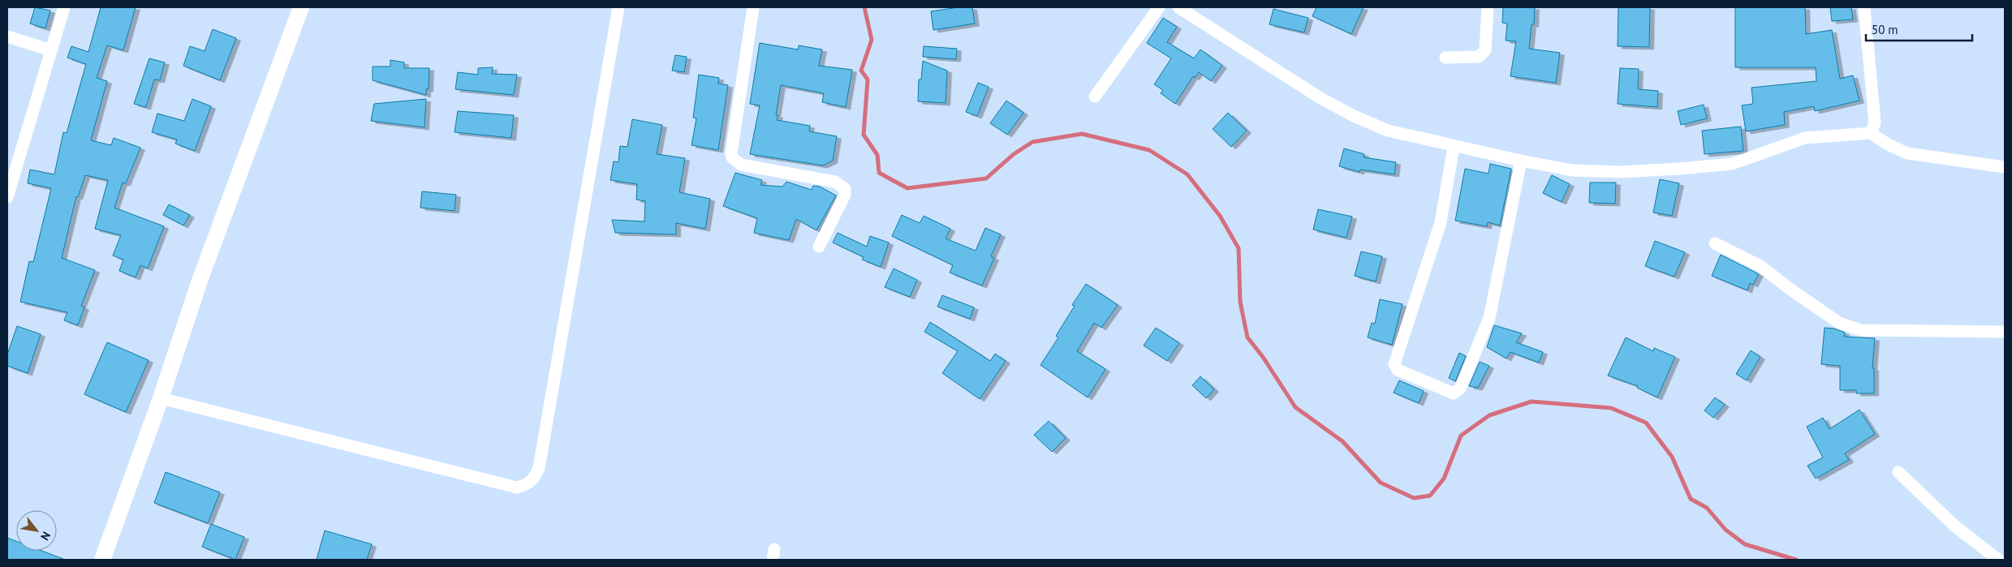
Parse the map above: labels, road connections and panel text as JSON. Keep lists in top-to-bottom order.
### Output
{
  "scale_bar": "50 m",
  "north": "bottom right"
}
